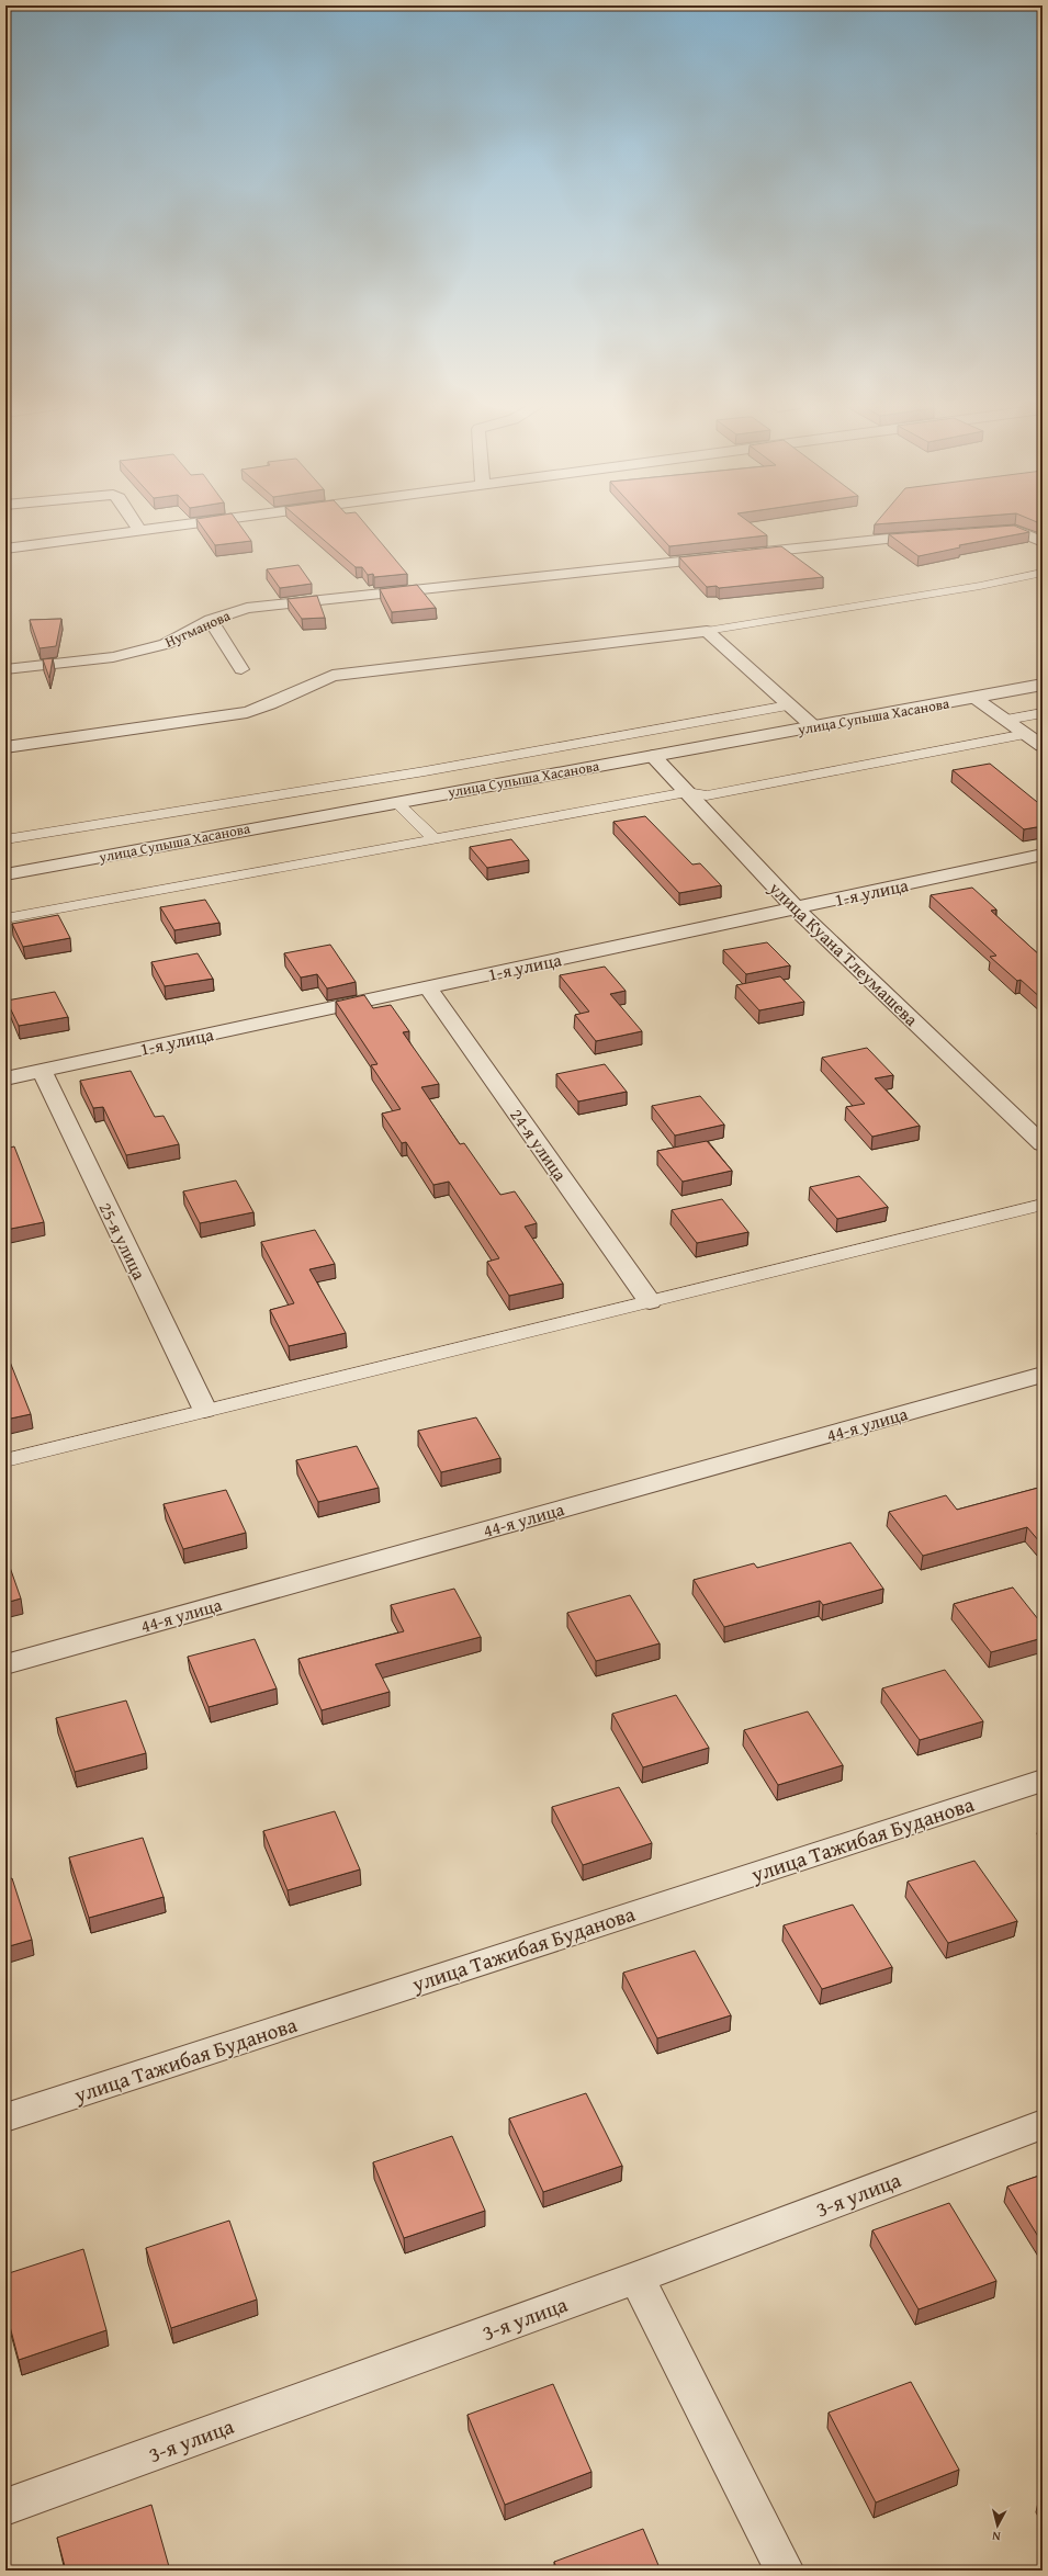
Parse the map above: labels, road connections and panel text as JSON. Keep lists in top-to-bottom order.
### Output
{
  "streets": {
    "street": [
      "Нугманова",
      "улица Супыша Хасанова",
      "1-я улица",
      "улица Куана Тлеумашева",
      "24-я улица",
      "25-я улица",
      "44-я улица",
      "улица Тажибая Буданова",
      "3-я улица"
    ]
  },
  "crossings": [
    ["улица Супыша Хасанова", "улица Куана Тлеумашева"],
    ["1-я улица", "улица Куана Тлеумашева"],
    ["1-я улица", "24-я улица"],
    ["1-я улица", "25-я улица"]
  ],
  "north": "bottom"
}
